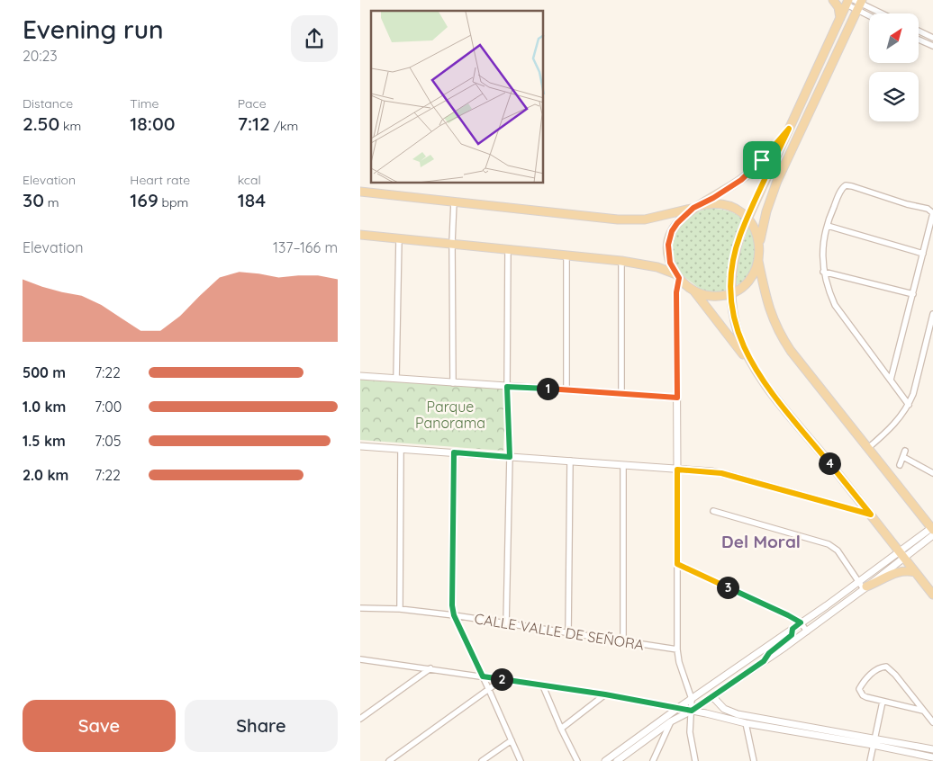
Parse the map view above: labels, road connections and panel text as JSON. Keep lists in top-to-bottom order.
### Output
{
  "streets": {
    "street": ["CALLE VALLE DE SEÑORA"]
  },
  "districts": ["Del Moral"],
  "parks": ["Parque Panorama"],
  "north": "top right",
  "page": {
    "heading": ["Evening run", "20:23"],
    "stats": [
      ["Distance", "2.50 km"],
      ["Time", "18:00"],
      ["Pace", "7:12 /km"],
      ["Elevation", "30 m"],
      ["Heart rate", "169 bpm"],
      ["kcal", "184"]
    ],
    "chart": ["Elevation", "137–166 m"],
    "list": [
      {
        "name": "500 m",
        "note": "7:22"
      },
      {
        "name": "1.0 km",
        "note": "7:00"
      },
      {
        "name": "1.5 km",
        "note": "7:05"
      },
      {
        "name": "2.0 km",
        "note": "7:22"
      }
    ],
    "pins": [
      "1",
      "4",
      "3",
      "2"
    ],
    "buttons": ["Save", "Share"]
  }
}
